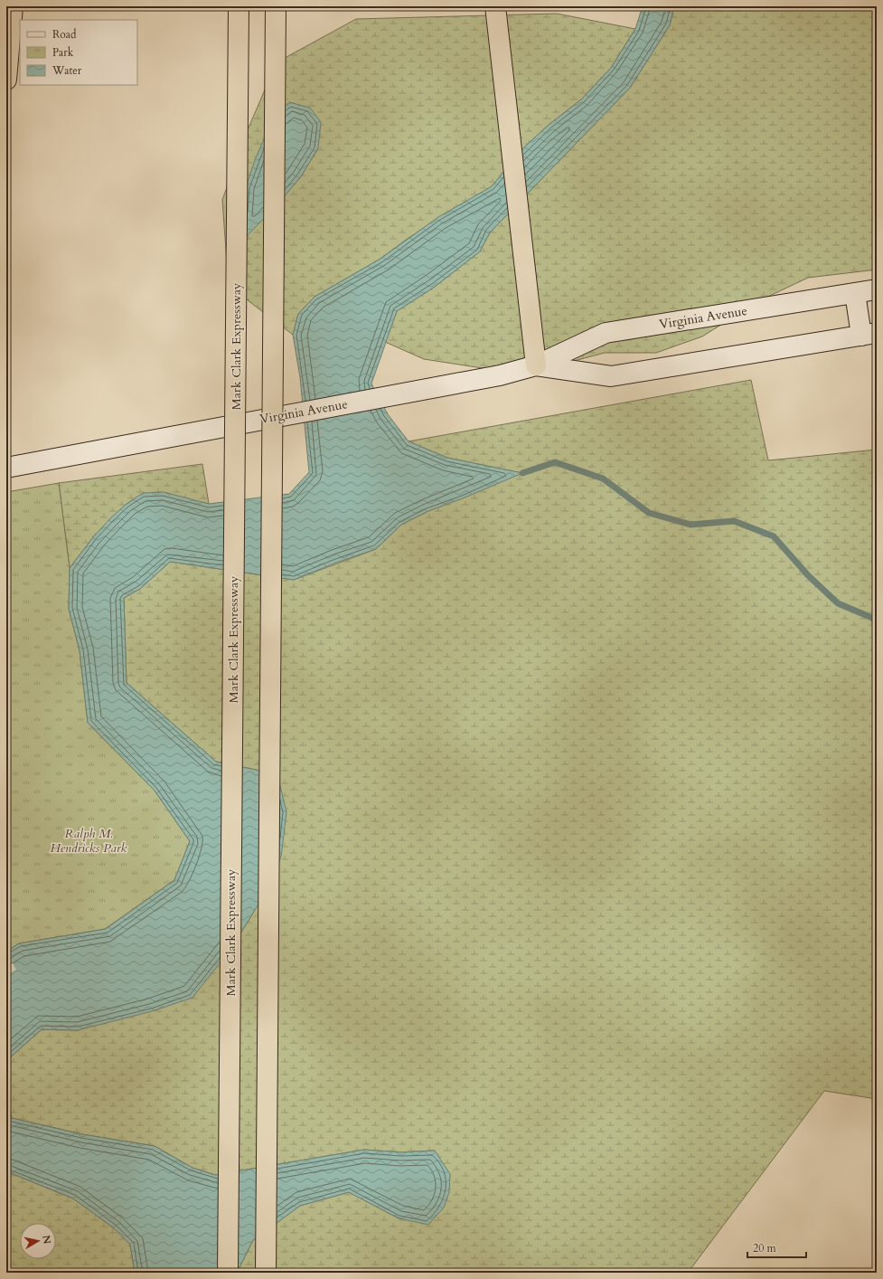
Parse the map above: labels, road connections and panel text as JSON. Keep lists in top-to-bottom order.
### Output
{
  "streets": {
    "highway": ["Mark Clark Expressway"],
    "main road": ["Virginia Avenue"]
  },
  "parks": ["Ralph M. Hendricks Park"],
  "legend": ["Road", "Park", "Water"],
  "scale_bar": "20 m",
  "north": "right"
}
